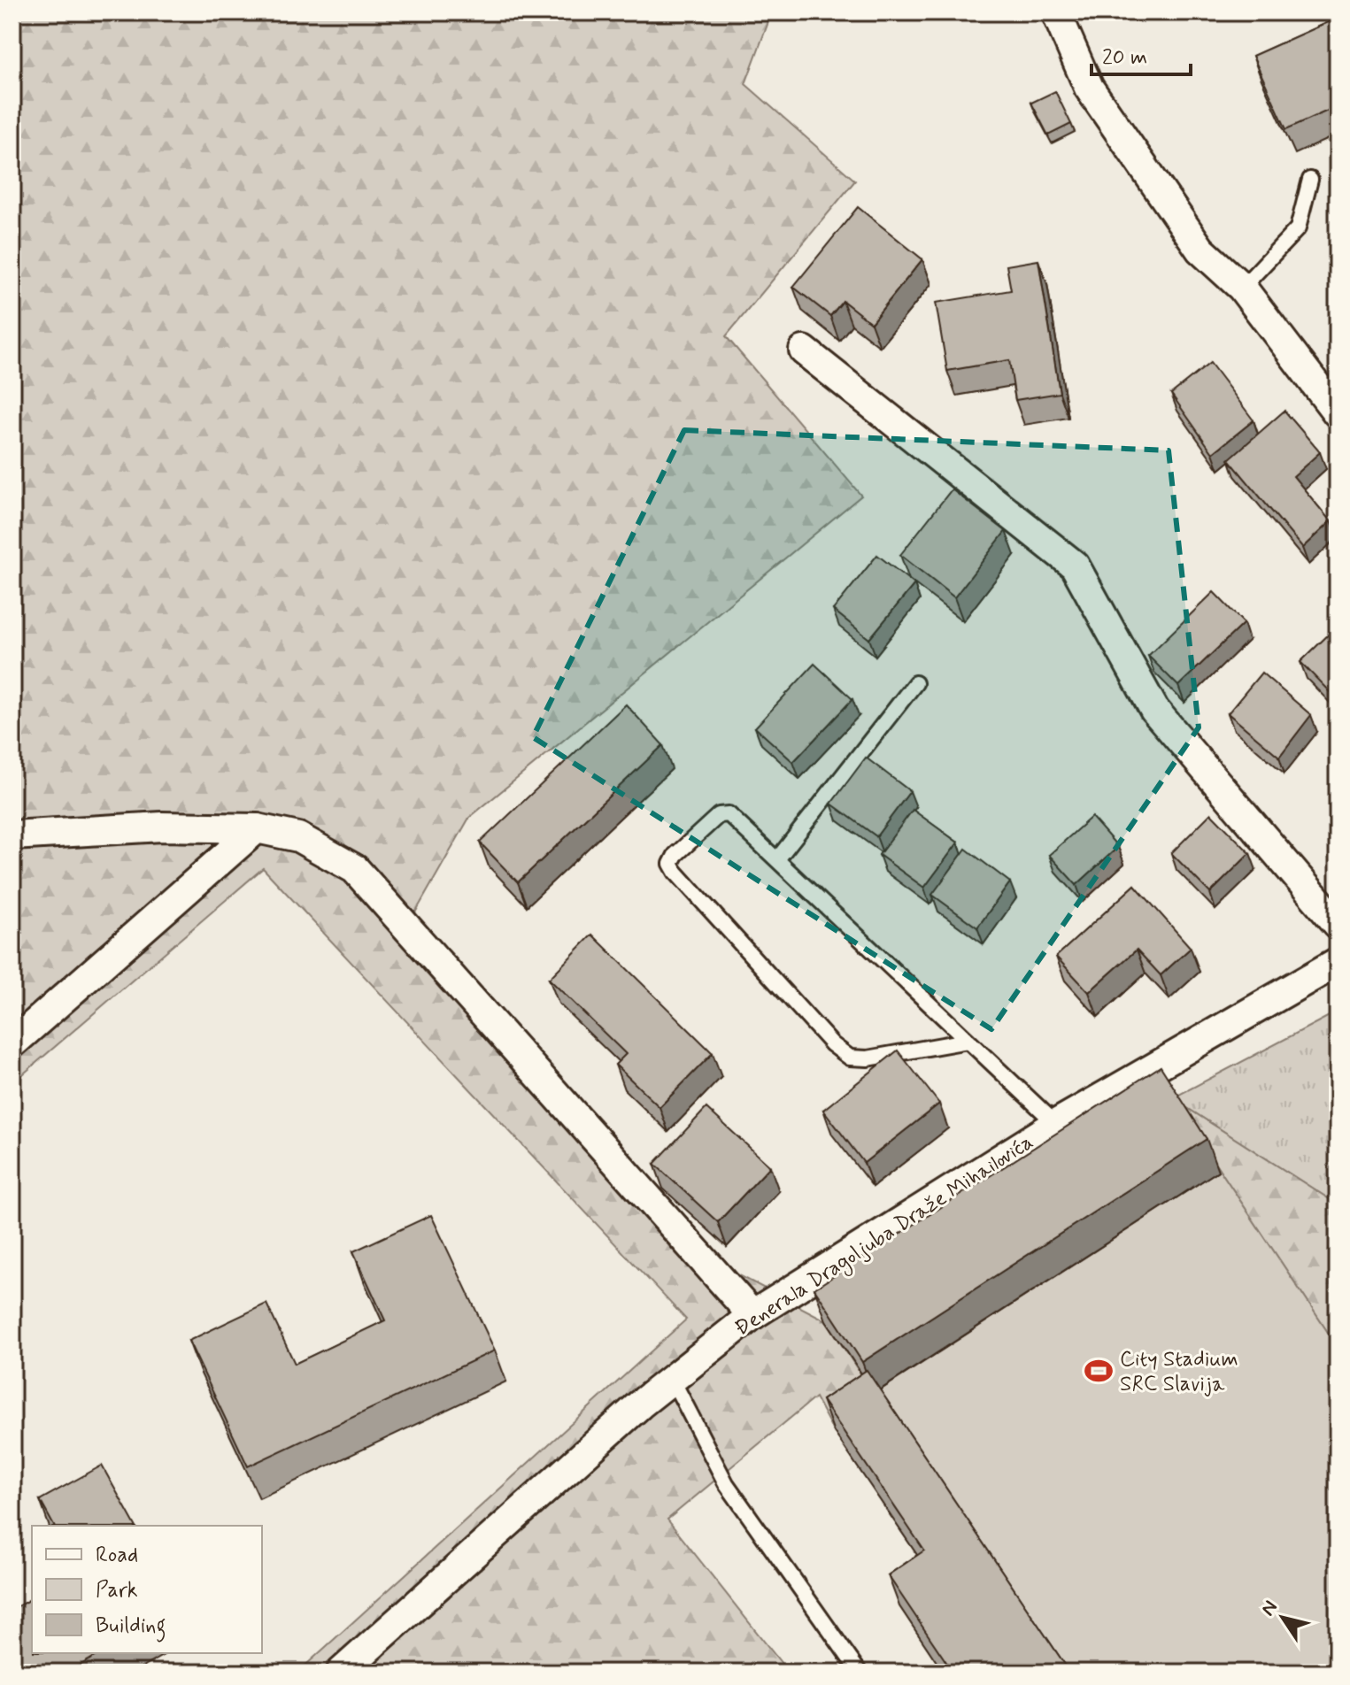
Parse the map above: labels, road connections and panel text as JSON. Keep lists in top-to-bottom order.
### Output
{
  "streets": {
    "street": ["Đenerala Dragoljuba Draže Mihailovića"]
  },
  "places": {
    "sports": ["City Stadium SRC Slavija"]
  },
  "legend": ["Road", "Park", "Building"],
  "scale_bar": "20 m",
  "north": "top left"
}
